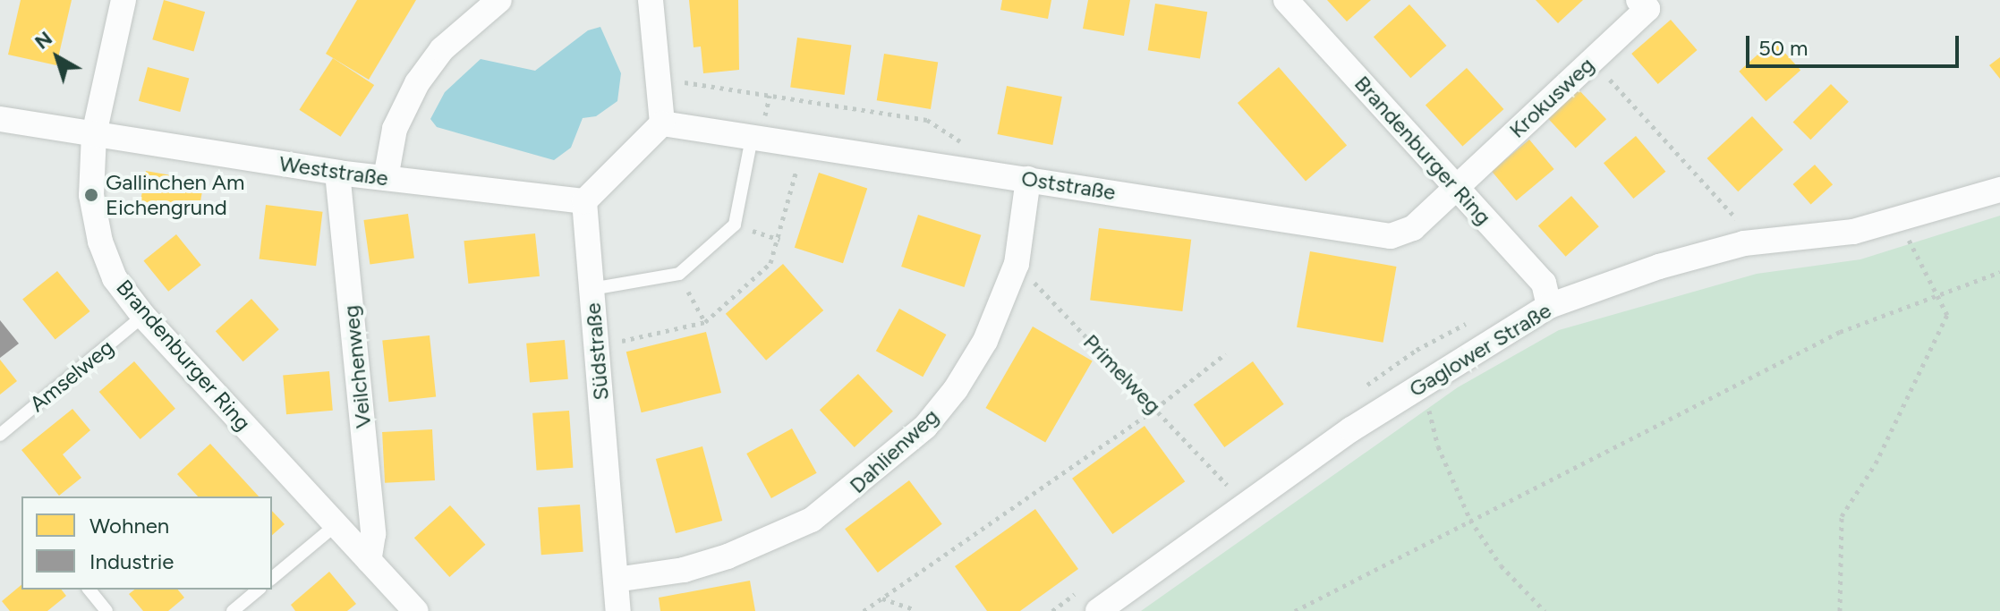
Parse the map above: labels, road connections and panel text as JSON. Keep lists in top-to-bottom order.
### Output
{
  "streets": {
    "street": [
      "Krokusweg",
      "Brandenburger Ring",
      "Weststraße",
      "Oststraße",
      "Gaglower Straße",
      "Südstraße",
      "Veilchenweg",
      "Dahlienweg"
    ],
    "lane": ["Amselweg"],
    "path": ["Primelweg"]
  },
  "crossings": [
    ["Krokusweg", "Brandenburger Ring"],
    ["Krokusweg", "Oststraße"],
    ["Brandenburger Ring", "Weststraße"],
    ["Brandenburger Ring", "Oststraße"],
    ["Brandenburger Ring", "Gaglower Straße"],
    ["Brandenburger Ring", "Veilchenweg"],
    ["Brandenburger Ring", "Amselweg"],
    ["Weststraße", "Südstraße"],
    ["Weststraße", "Veilchenweg"],
    ["Oststraße", "Dahlienweg"],
    ["Südstraße", "Dahlienweg"],
    ["Primelweg", "Dahlienweg"]
  ],
  "places": ["Gallinchen Am Eichengrund"],
  "legend": ["Wohnen", "Industrie"],
  "scale_bar": "50 m",
  "north": "top left"
}
